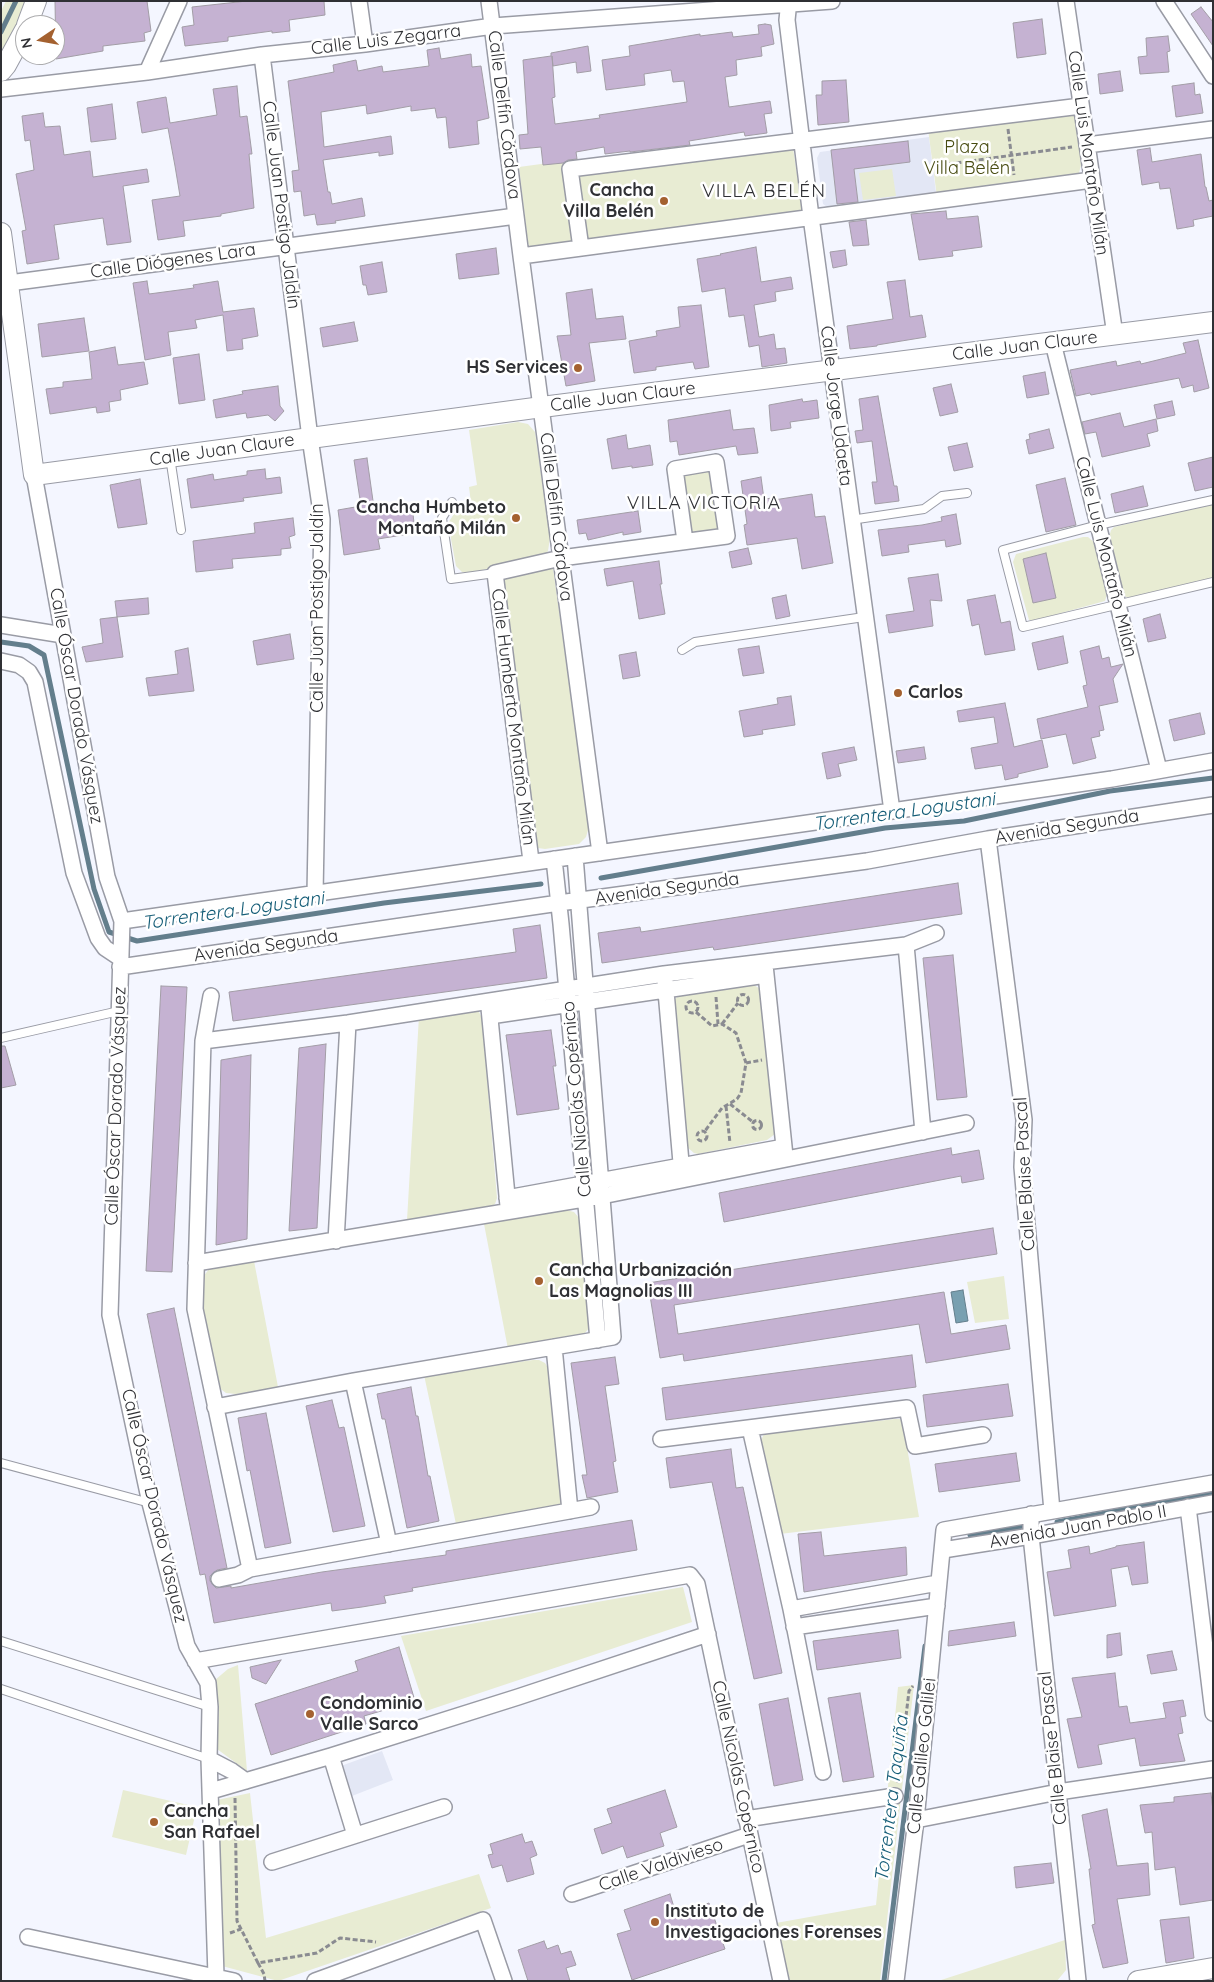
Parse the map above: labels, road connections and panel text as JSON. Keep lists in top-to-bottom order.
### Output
{
  "streets": {
    "street": [
      "Calle Luis Zegarra",
      "Calle Delfín Córdova",
      "Calle Luis Montaño Milán",
      "Calle Juan Postigo Jaldín",
      "Calle Diógenes Lara",
      "Calle Juan Claure",
      "Calle Jorge Udaeta",
      "Calle Óscar Dorado Vásquez",
      "Calle Humberto Montaño Milán",
      "Avenida Segunda",
      "Calle Nicolás Copérnico",
      "Calle Blaise Pascal",
      "Avenida Juan Pablo II",
      "Calle Galileo Galilei",
      "Calle Valdivieso"
    ]
  },
  "crossings": [
    ["Calle Luis Zegarra", "Calle Delfín Córdova"],
    ["Calle Luis Zegarra", "Calle Juan Postigo Jaldín"],
    ["Calle Luis Zegarra", "Calle Jorge Udaeta"],
    ["Calle Delfín Córdova", "Calle Diógenes Lara"],
    ["Calle Delfín Córdova", "Calle Juan Claure"],
    ["Calle Luis Montaño Milán", "Calle Juan Claure"],
    ["Calle Juan Postigo Jaldín", "Calle Diógenes Lara"],
    ["Calle Juan Postigo Jaldín", "Calle Juan Claure"],
    ["Calle Diógenes Lara", "Calle Óscar Dorado Vásquez"],
    ["Calle Juan Claure", "Calle Jorge Udaeta"],
    ["Calle Juan Claure", "Calle Óscar Dorado Vásquez"],
    ["Calle Óscar Dorado Vásquez", "Avenida Segunda"],
    ["Calle Óscar Dorado Vásquez", "Calle Nicolás Copérnico"],
    ["Avenida Segunda", "Calle Nicolás Copérnico"],
    ["Avenida Segunda", "Calle Blaise Pascal"],
    ["Calle Nicolás Copérnico", "Calle Valdivieso"],
    ["Calle Blaise Pascal", "Avenida Juan Pablo II"],
    ["Avenida Juan Pablo II", "Calle Galileo Galilei"]
  ],
  "districts": ["VILLA BELÉN", "VILLA VICTORIA"],
  "water": ["Torrentera Logustani", "Torrentera Taquiña"],
  "parks": ["Plaza Villa Belén"],
  "places": [
    "Cancha Villa Belén",
    "HS Services",
    "Cancha Humbeto Montaño Milán",
    "Carlos",
    "Cancha Urbanización Las Magnolias III",
    "Condominio Valle Sarco",
    "Cancha San Rafael",
    "Instituto de Investigaciones Forenses"
  ],
  "north": "left"
}
